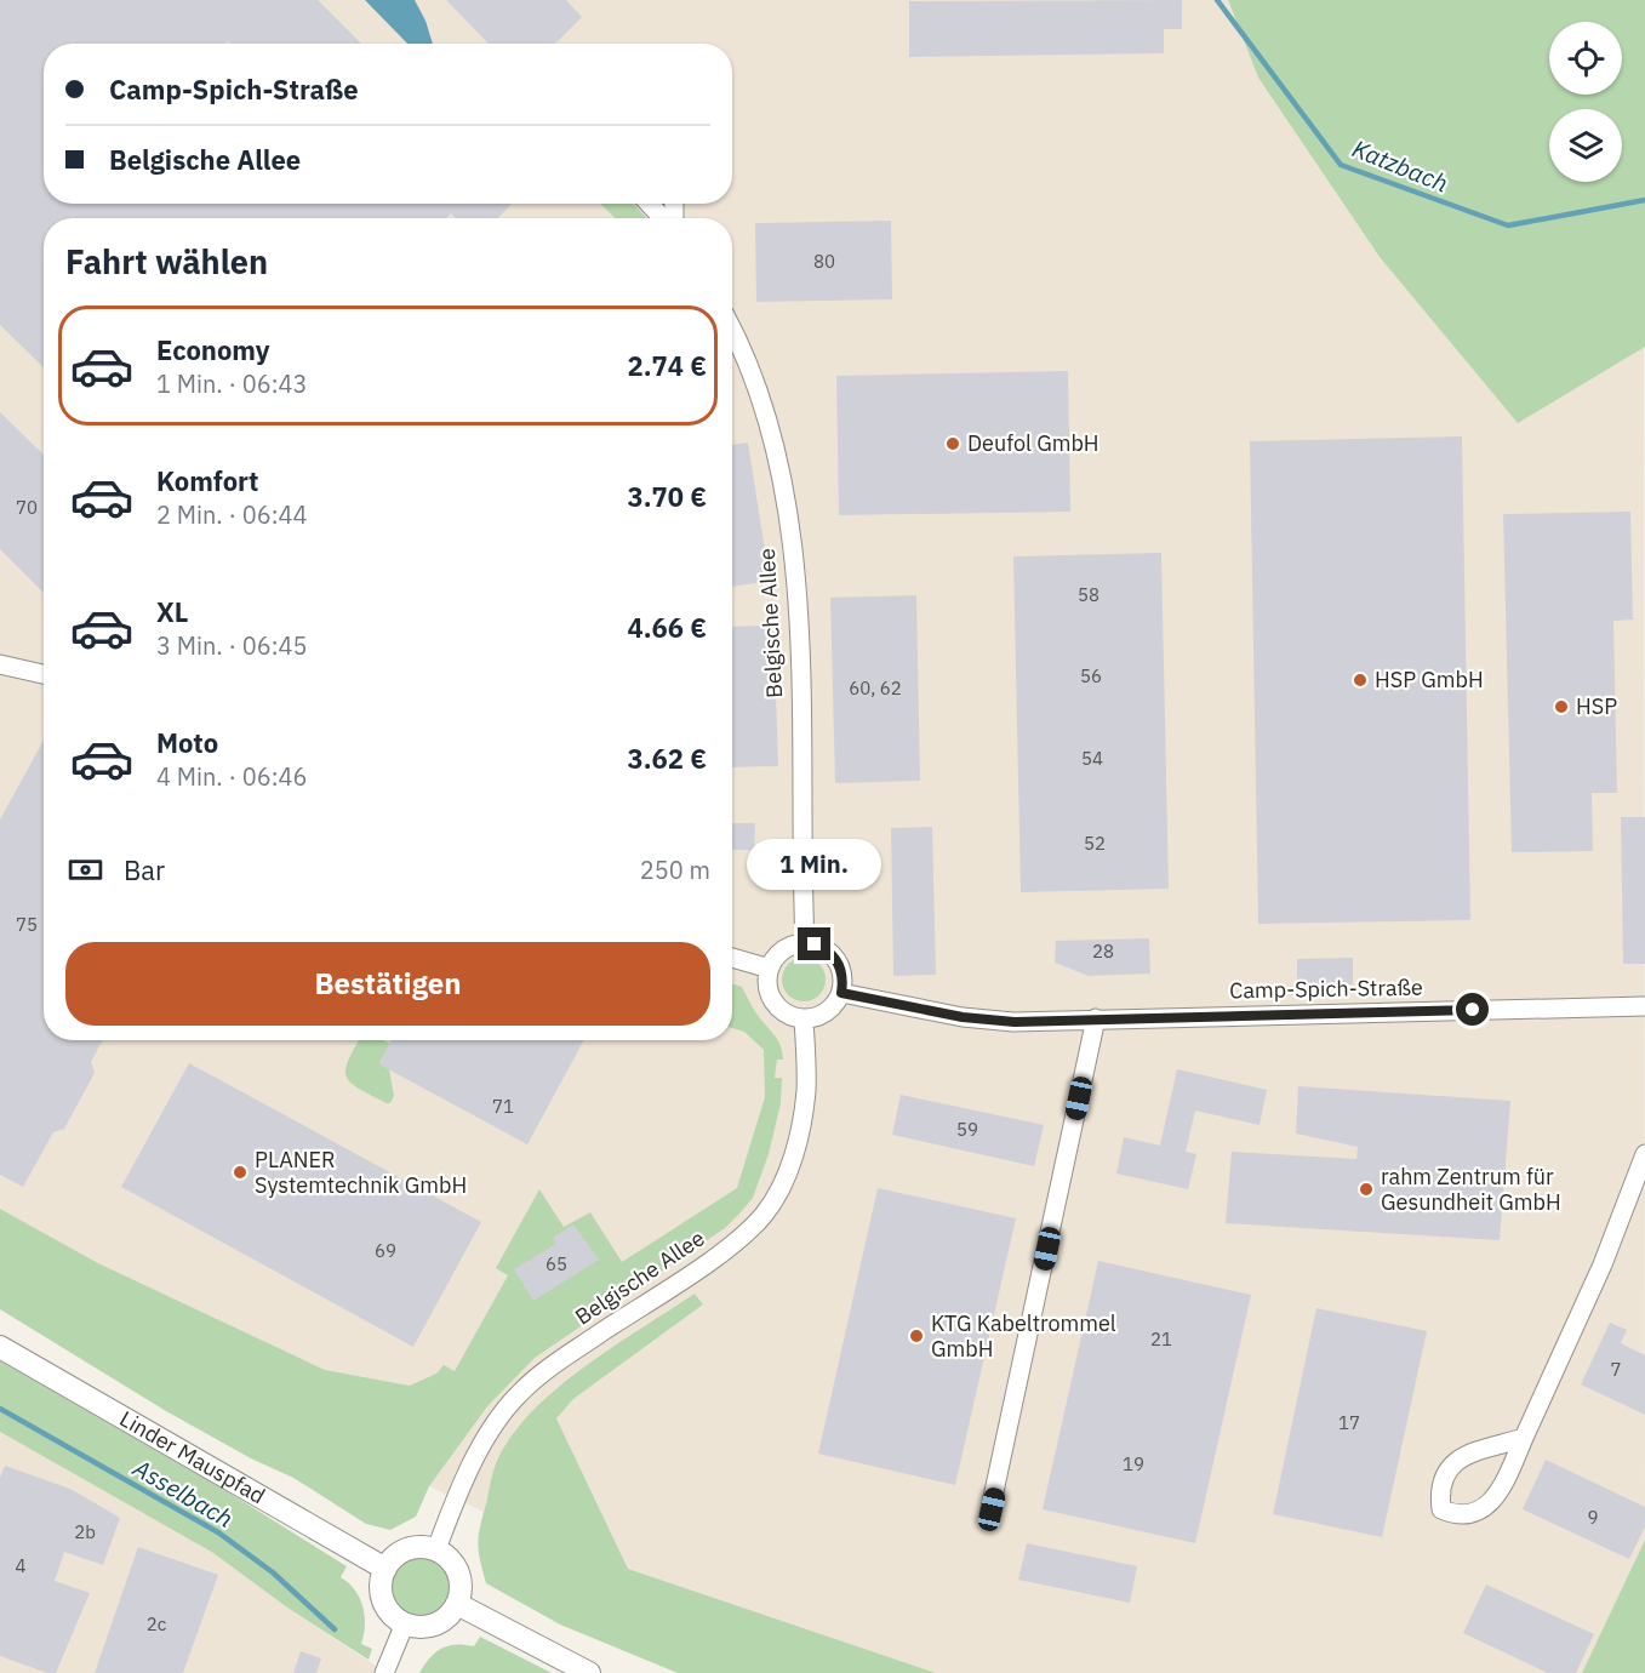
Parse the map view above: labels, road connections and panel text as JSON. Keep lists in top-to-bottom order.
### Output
{
  "streets": {
    "street": ["Belgische Allee", "Camp-Spich-Straße", "Linder Mauspfad"]
  },
  "crossings": [
    ["Belgische Allee", "Camp-Spich-Straße"],
    ["Belgische Allee", "Linder Mauspfad"]
  ],
  "water": ["Katzbach", "Asselbach"],
  "places": [
    "Deufol GmbH",
    "HSP GmbH",
    "HSP",
    "PLANER Systemtechnik GmbH",
    "rahm Zentrum für Gesundheit GmbH",
    "KTG Kabeltrommel GmbH"
  ],
  "house_numbers": [
    "80",
    "70",
    "58",
    "56",
    "60, 62",
    "54",
    "52",
    "75",
    "28",
    "71",
    "59",
    "69",
    "65",
    "21",
    "7",
    "17",
    "19",
    "9",
    "2b",
    "4",
    "2c"
  ],
  "page": {
    "banner": ["Camp-Spich-Straße", "Belgische Allee"],
    "heading": "Fahrt wählen",
    "list": [
      {
        "name": "Economy",
        "note": "1 Min. · 06:43",
        "value": "2.74 €"
      },
      {
        "name": "Komfort",
        "note": "2 Min. · 06:44",
        "value": "3.70 €"
      },
      {
        "name": "XL",
        "note": "3 Min. · 06:45",
        "value": "4.66 €"
      },
      {
        "name": "Moto",
        "note": "4 Min. · 06:46",
        "value": "3.62 €"
      }
    ],
    "pay": ["Bar", "250 m"],
    "bubble": "1 Min.",
    "buttons": "Bestätigen"
  }
}
